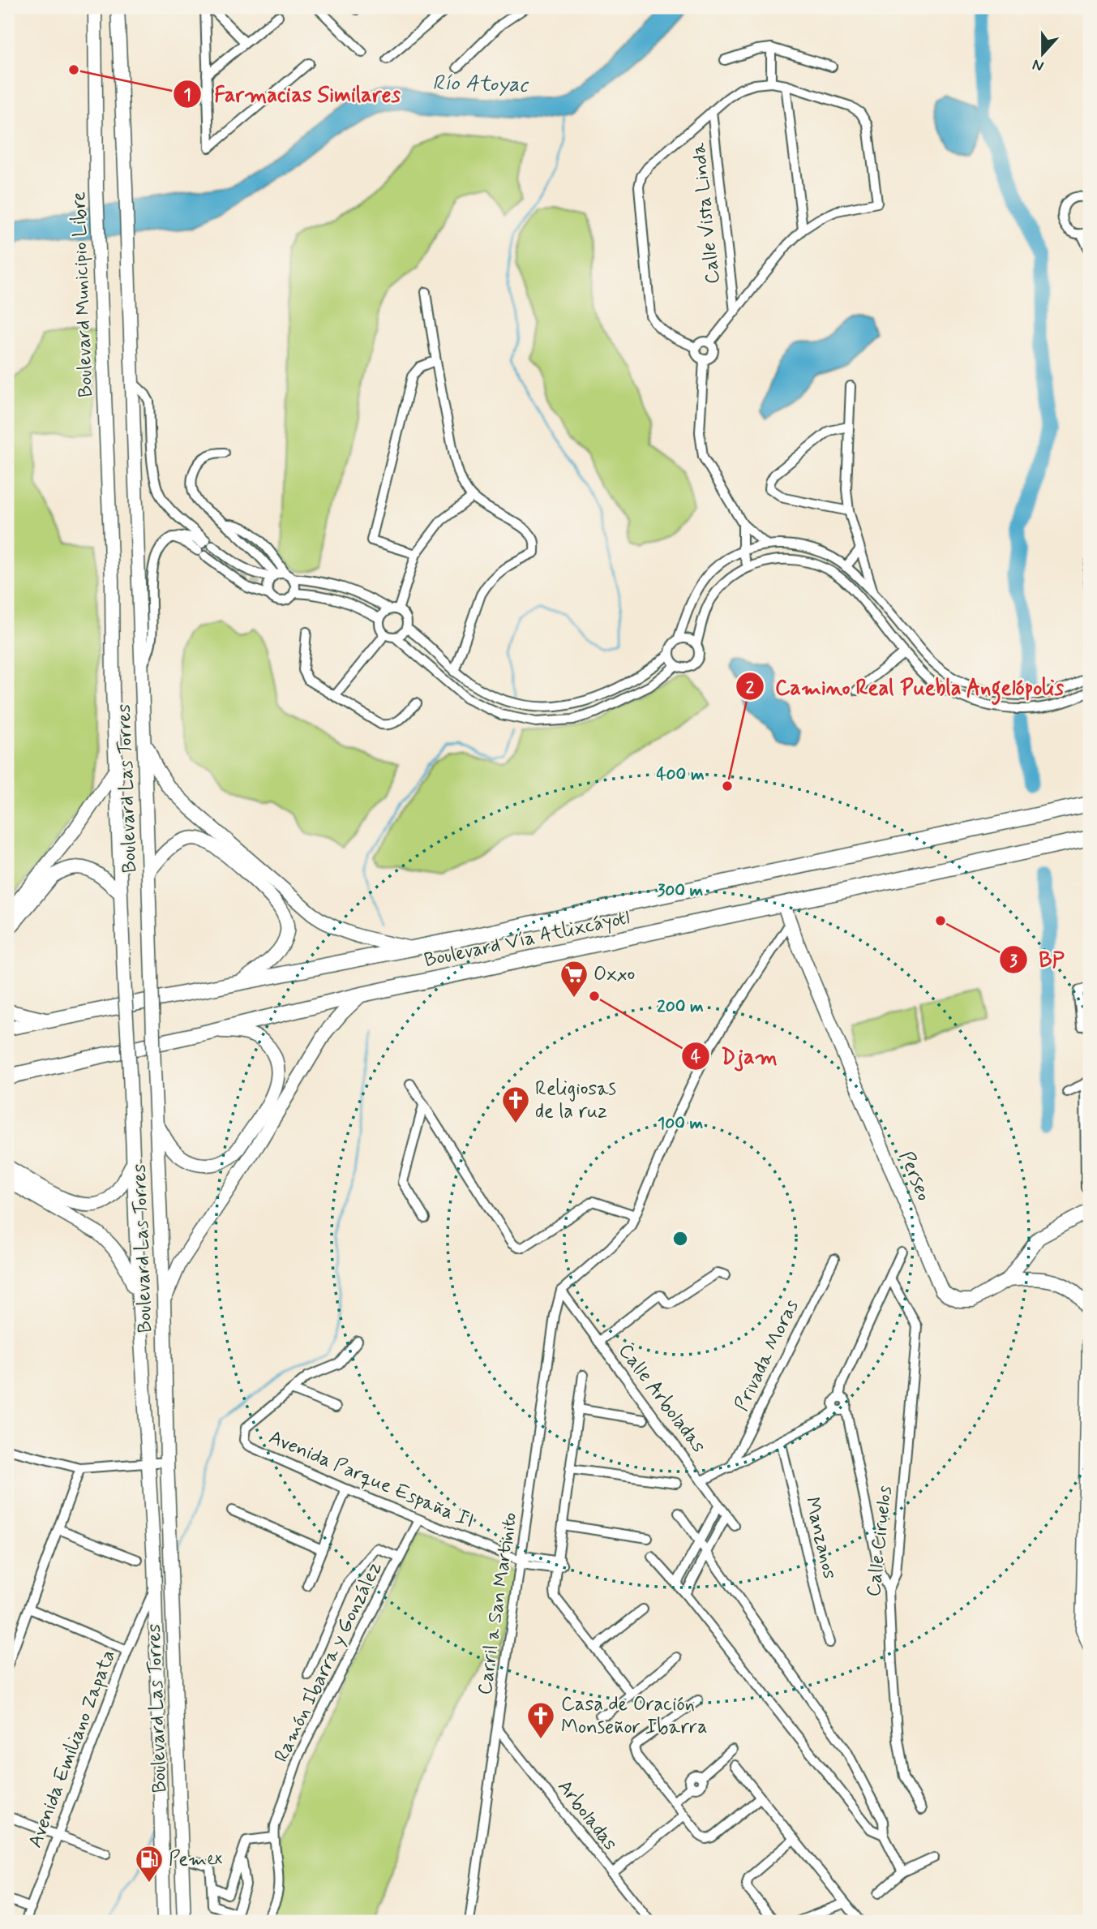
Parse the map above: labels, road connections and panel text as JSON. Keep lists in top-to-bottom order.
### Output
{
  "streets": {
    "main road": [
      "Boulevard Municipio Libre",
      "Boulevard Las Torres",
      "Boulevard Vía Atlixcáyotl",
      "Perseo"
    ],
    "street": [
      "Calle Vista Linda",
      "Privada Moras",
      "Calle Arboladas",
      "Avenida Parque España II",
      "Manzanos",
      "Calle Ciruelos",
      "Carril a San Martinito",
      "Ramón Ibarra y González",
      "Avenida Emiliano Zapata",
      "Arboladas"
    ]
  },
  "crossings": [
    ["Boulevard Municipio Libre", "Boulevard Las Torres"],
    ["Boulevard Las Torres", "Avenida Emiliano Zapata"],
    ["Boulevard Vía Atlixcáyotl", "Perseo"],
    ["Calle Arboladas", "Carril a San Martinito"],
    ["Avenida Parque España II", "Carril a San Martinito"],
    ["Avenida Parque España II", "Ramón Ibarra y González"],
    ["Carril a San Martinito", "Arboladas"]
  ],
  "water": ["Río Atoyac"],
  "places": {
    "other": [
      "Farmacias Similares",
      "Camino Real Puebla Angelópolis",
      "BP",
      "Djam"
    ],
    "supermarket": ["Oxxo"],
    "church": ["Religiosas de la ruz", "Casa de Oración Monseñor Ibarra"],
    "fuel station": ["Pemex"]
  },
  "north": "bottom",
  "rings": [
    "400 m",
    "300 m",
    "200 m",
    "100 m"
  ]
}
